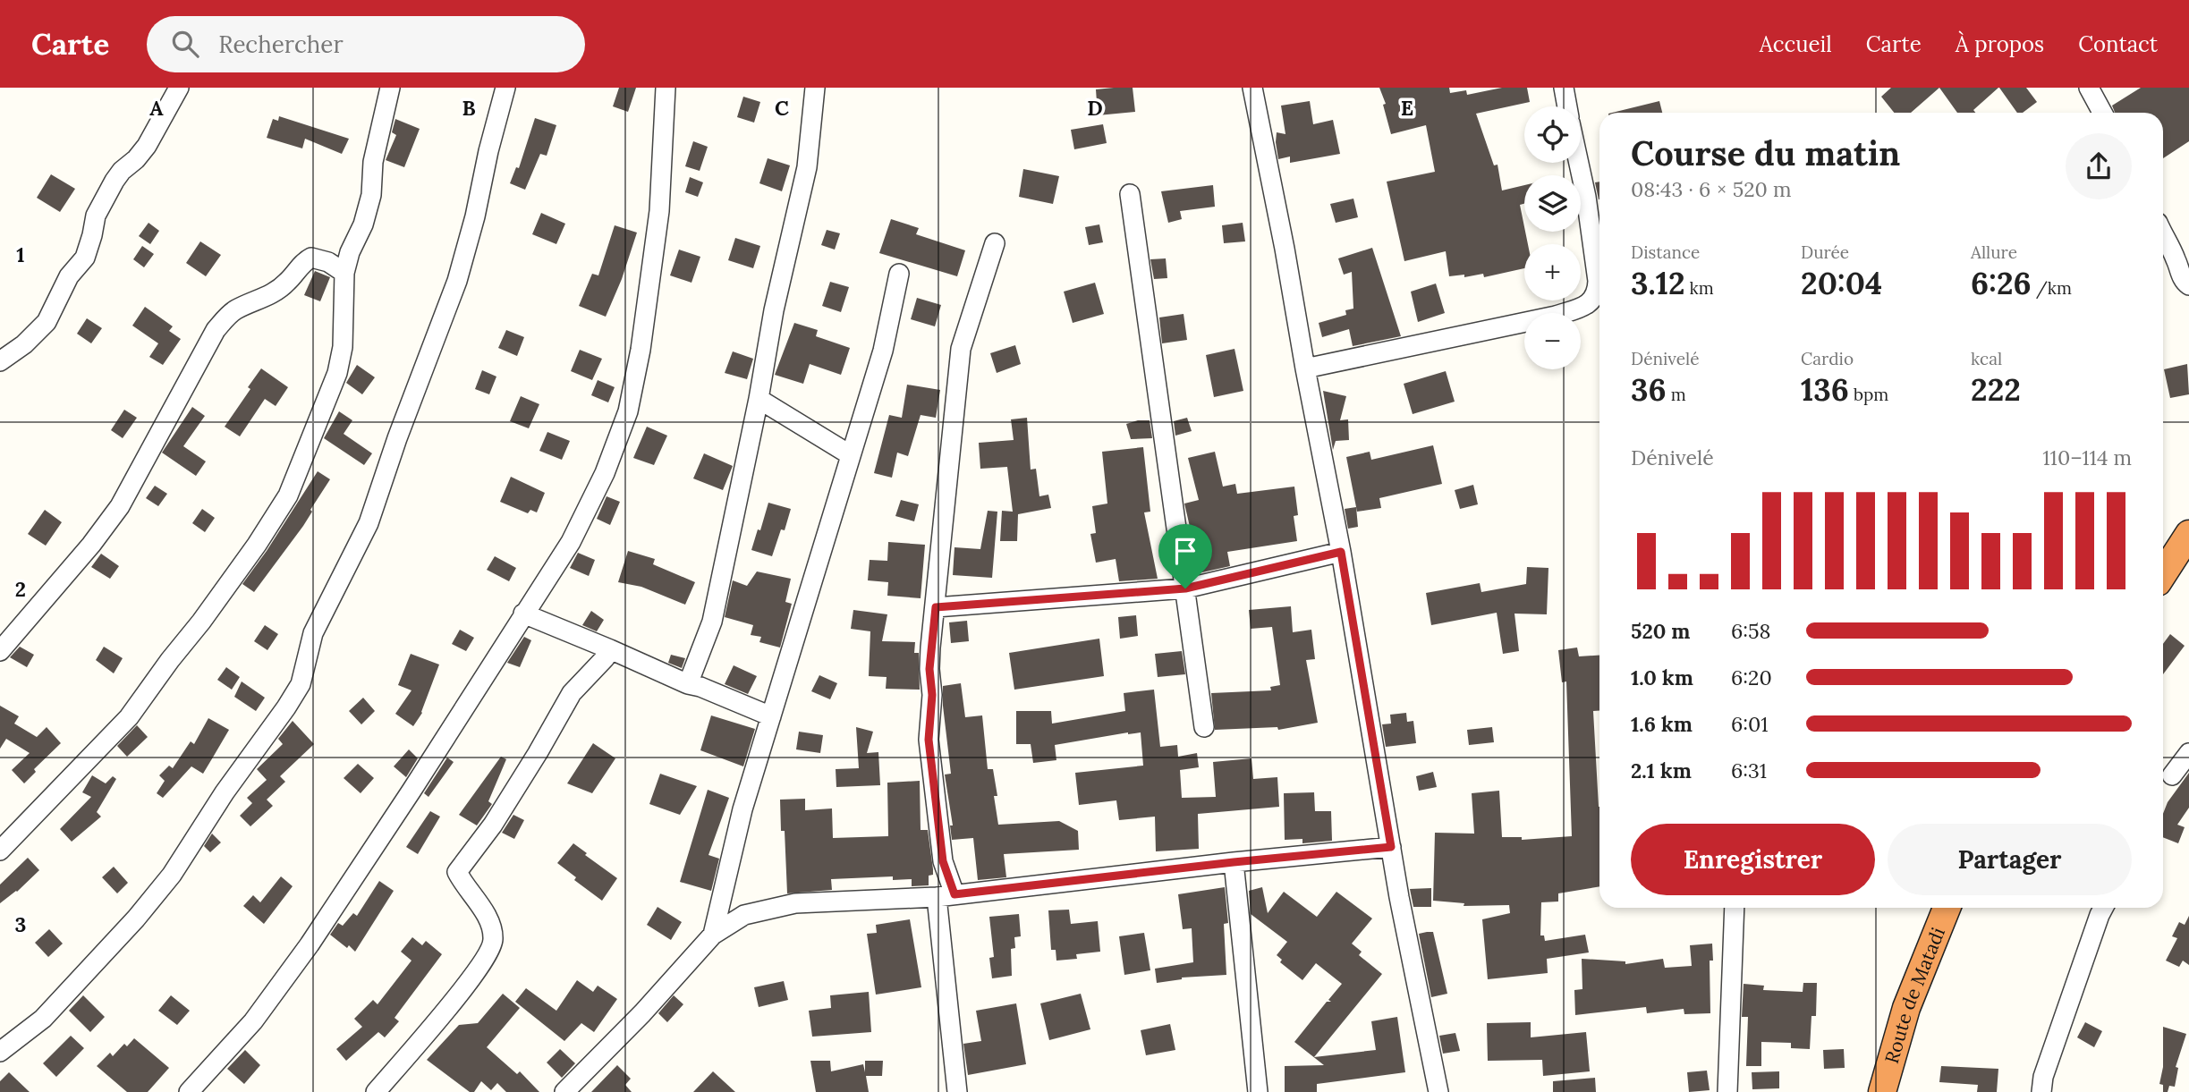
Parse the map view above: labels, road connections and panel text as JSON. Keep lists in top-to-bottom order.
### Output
{
  "streets": {
    "highway": ["Route de Matadi"]
  },
  "page": {
    "header": "Carte",
    "search": "Rechercher",
    "nav": [
      "Accueil",
      "Carte",
      "À propos",
      "Contact"
    ],
    "map_buttons": ["+", "−"],
    "heading": ["Course du matin", "08:43 · 6 × 520 m"],
    "stats": [
      ["Distance", "3.12 km"],
      ["Durée", "20:04"],
      ["Allure", "6:26 /km"],
      ["Dénivelé", "36 m"],
      ["Cardio", "136 bpm"],
      ["kcal", "222"]
    ],
    "chart": ["Dénivelé", "110–114 m"],
    "list": [
      {
        "name": "520 m",
        "note": "6:58"
      },
      {
        "name": "1.0 km",
        "note": "6:20"
      },
      {
        "name": "1.6 km",
        "note": "6:01"
      },
      {
        "name": "2.1 km",
        "note": "6:31"
      }
    ],
    "buttons": ["Enregistrer", "Partager"]
  },
  "grid": {
    "columns": [
      "A",
      "B",
      "C",
      "D",
      "E"
    ],
    "rows": ["1", "2", "3"]
  }
}
